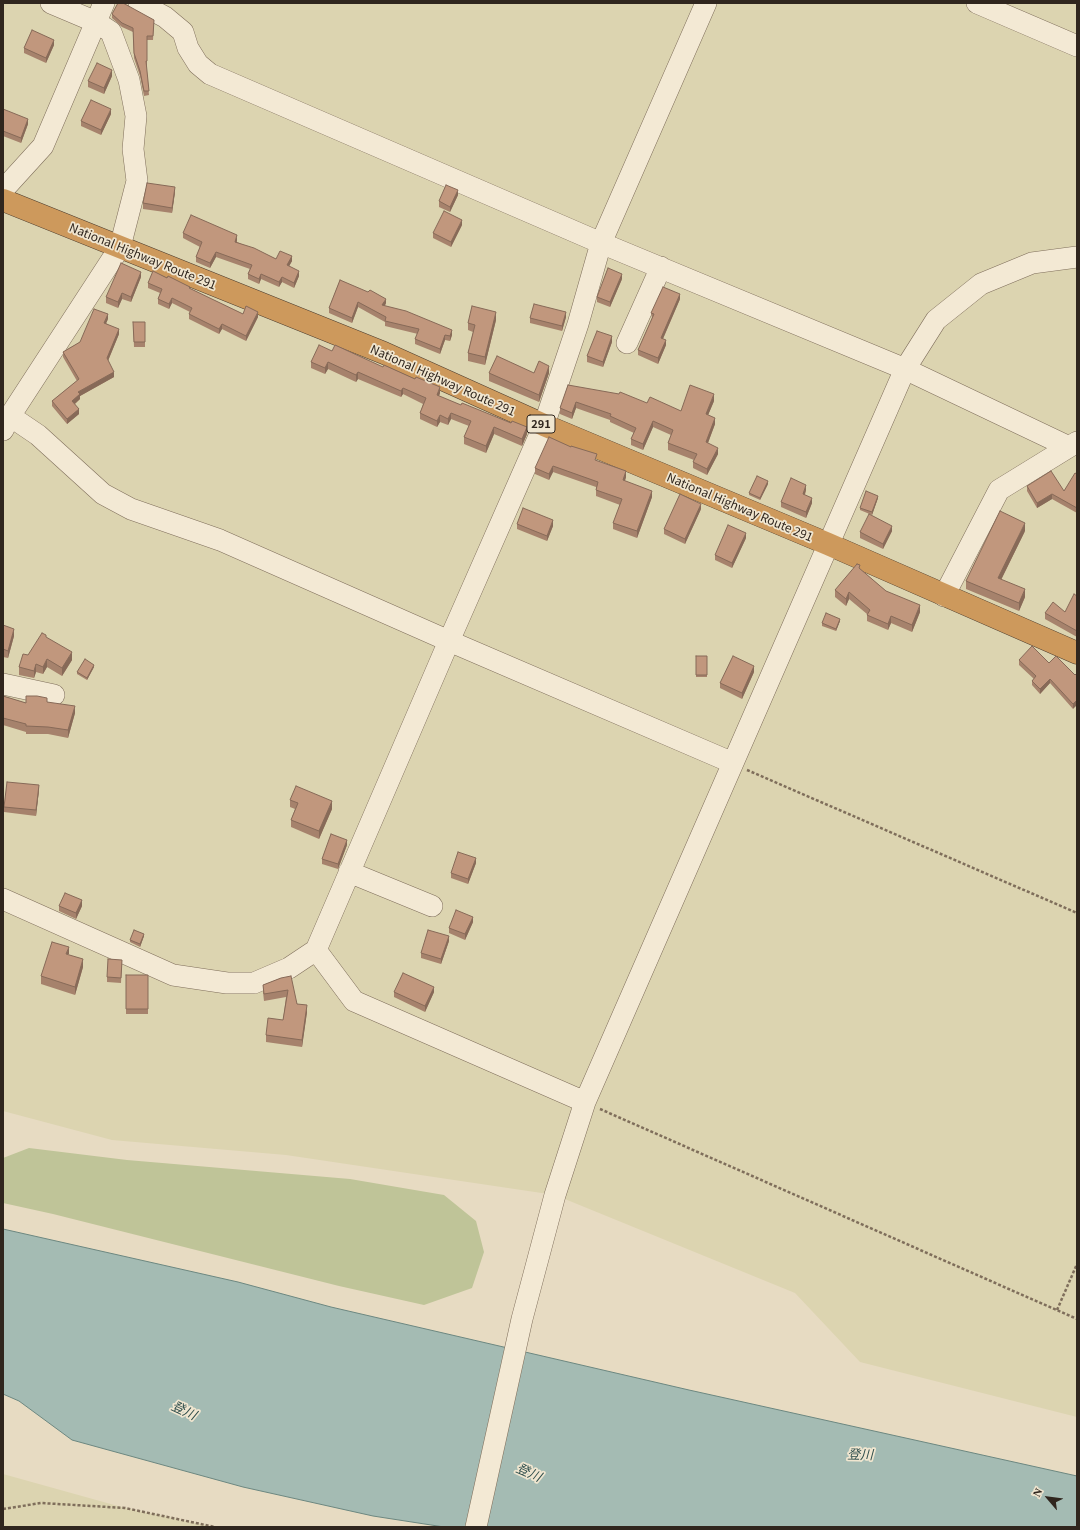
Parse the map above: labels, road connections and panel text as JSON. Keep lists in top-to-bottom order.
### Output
{
  "streets": {
    "highway": ["National Highway Route 291", "291"]
  },
  "water": ["登川"],
  "north": "top left"
}
